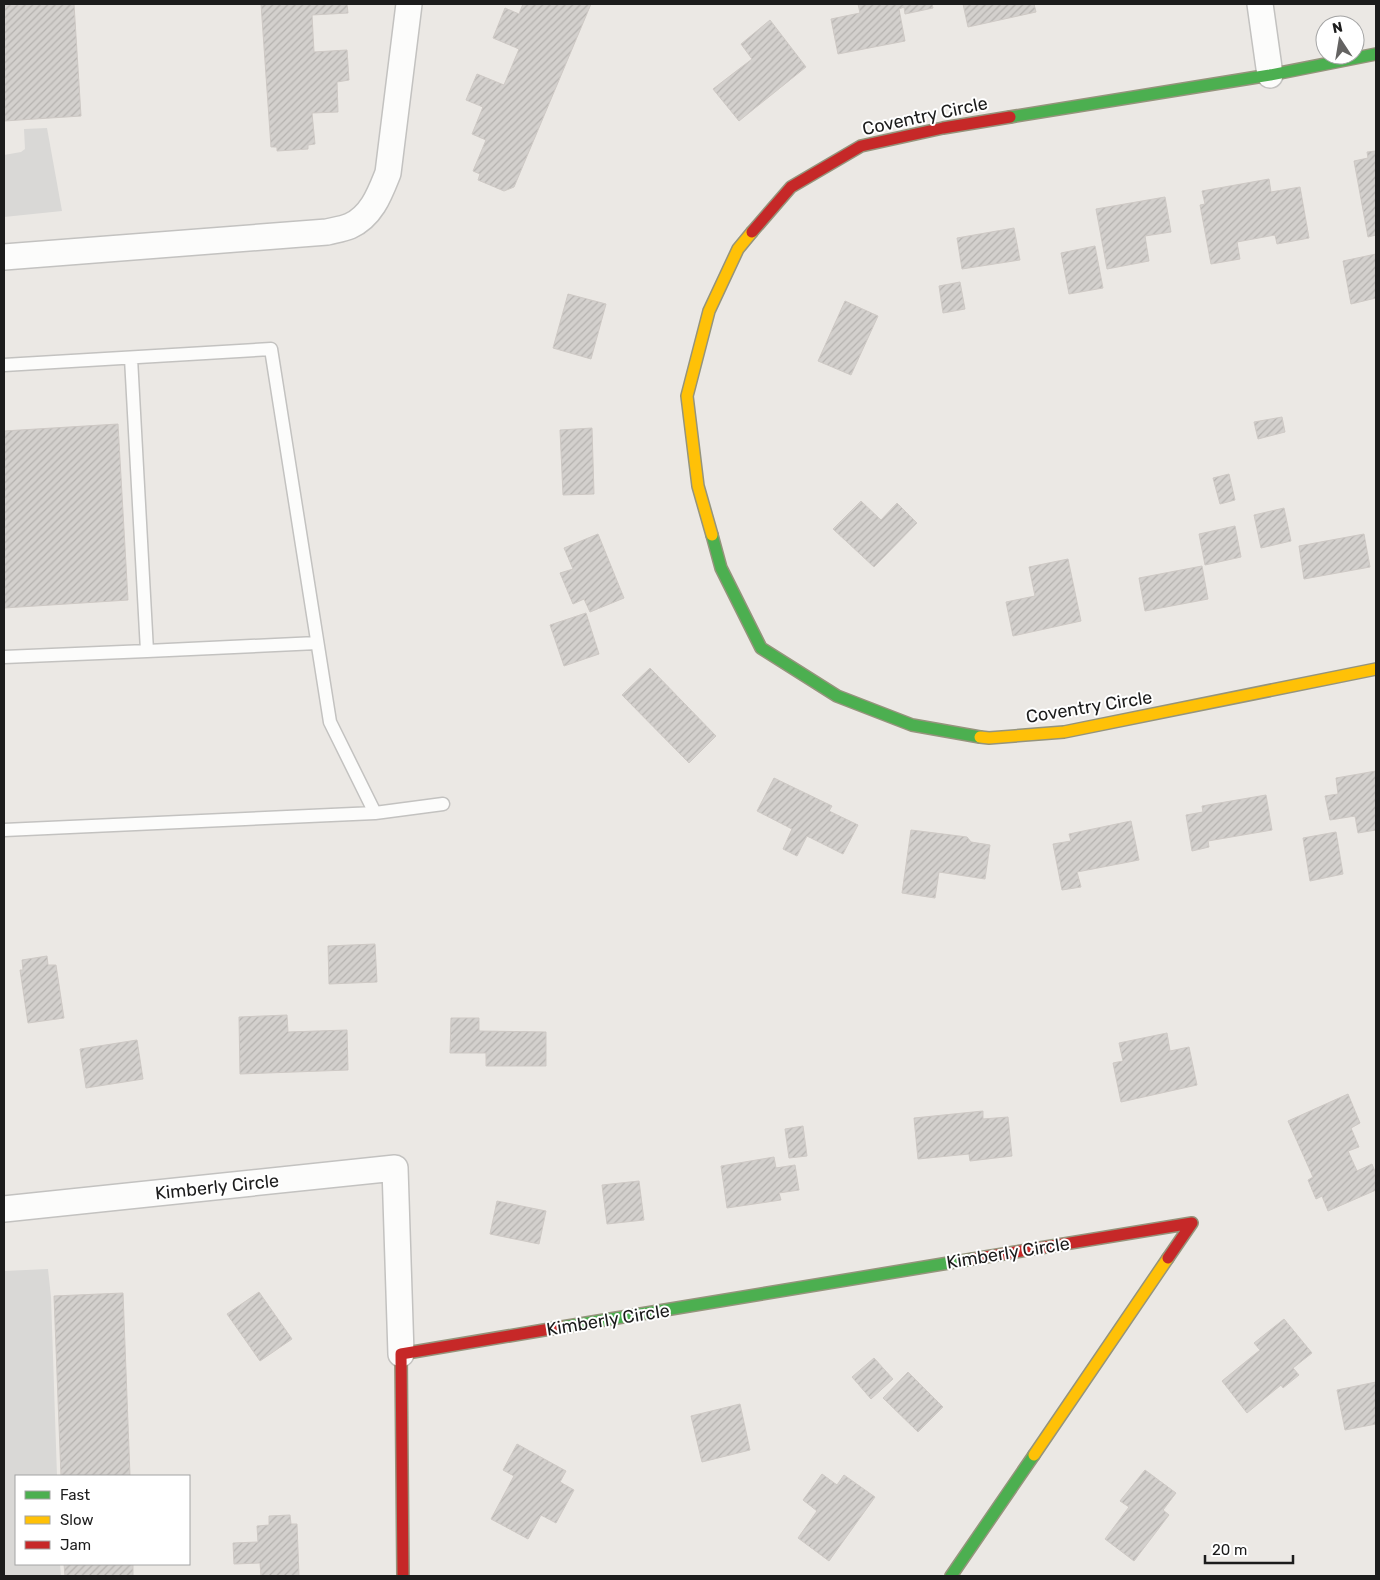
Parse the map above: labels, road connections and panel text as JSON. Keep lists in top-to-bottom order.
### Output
{
  "streets": {
    "street": ["Coventry Circle", "Kimberly Circle"]
  },
  "legend": ["Fast", "Slow", "Jam"],
  "scale_bar": "20 m",
  "north": "top"
}
